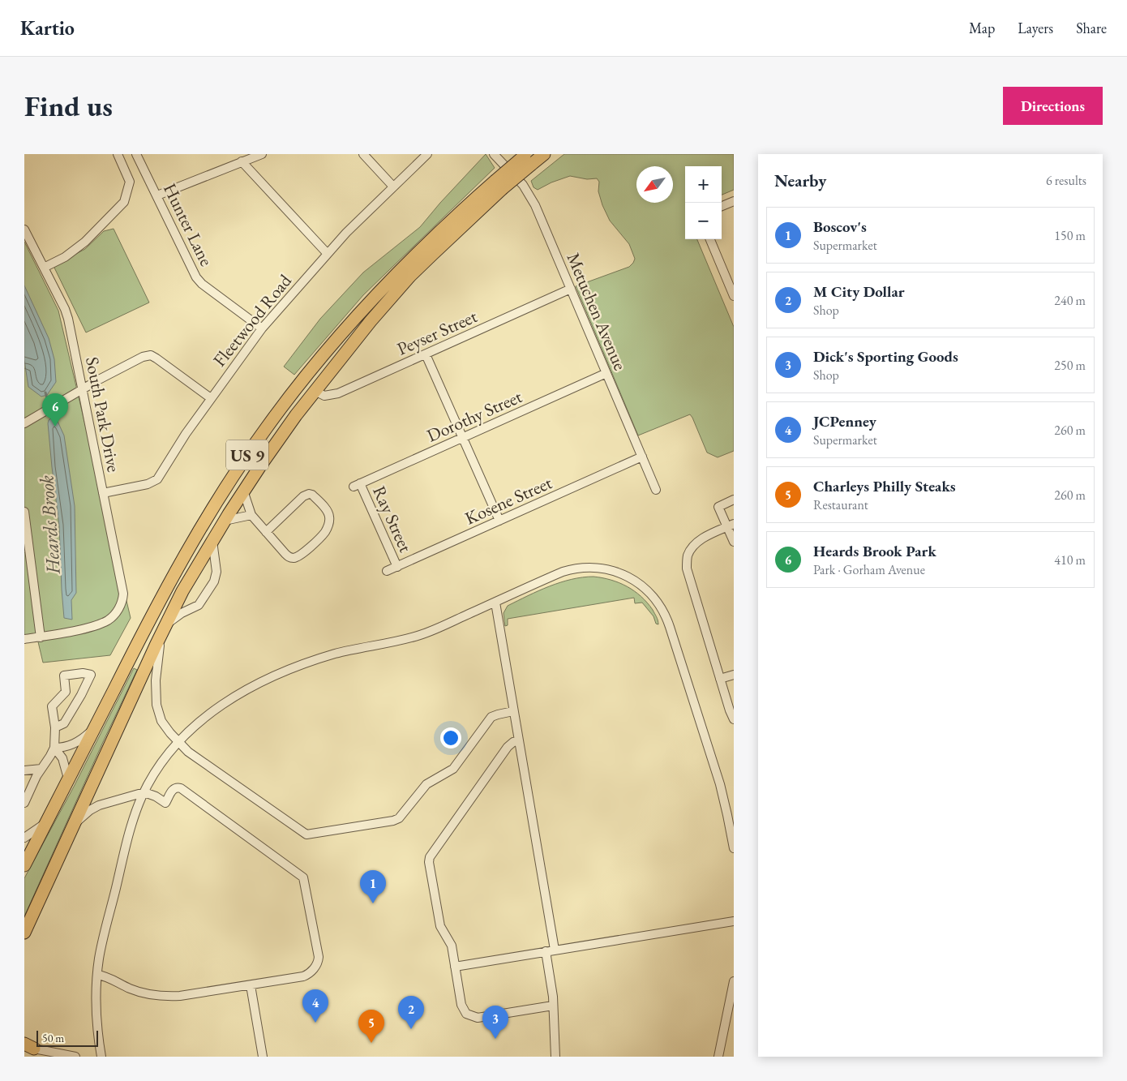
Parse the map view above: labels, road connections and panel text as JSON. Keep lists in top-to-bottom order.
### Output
{
  "streets": {
    "highway": ["US 9"],
    "street": [
      "Hunter Lane",
      "Metuchen Avenue",
      "Fleetwood Road",
      "Peyser Street",
      "South Park Drive",
      "Dorothy Street",
      "Kosene Street",
      "Ray Street"
    ]
  },
  "crossings": [
    ["Hunter Lane", "Fleetwood Road"],
    ["Metuchen Avenue", "Peyser Street"],
    ["Metuchen Avenue", "Dorothy Street"],
    ["Metuchen Avenue", "Kosene Street"],
    ["Fleetwood Road", "South Park Drive"],
    ["Peyser Street", "US 9"],
    ["Dorothy Street", "Ray Street"],
    ["Kosene Street", "Ray Street"]
  ],
  "water": ["Heards Brook"],
  "scale_bar": "50 m",
  "north": "bottom left",
  "page": {
    "header": "Kartio",
    "nav": ["Map", "Layers", "Share"],
    "buttons": "Directions",
    "title": "Find us",
    "heading": ["Nearby", "6 results"],
    "map_buttons": ["+", "−"],
    "list": [
      {
        "mark": "1",
        "name": "Boscov's",
        "note": "Supermarket",
        "value": "150 m"
      },
      {
        "mark": "2",
        "name": "M City Dollar",
        "note": "Shop",
        "value": "240 m"
      },
      {
        "mark": "3",
        "name": "Dick's Sporting Goods",
        "note": "Shop",
        "value": "250 m"
      },
      {
        "mark": "4",
        "name": "JCPenney",
        "note": "Supermarket",
        "value": "260 m"
      },
      {
        "mark": "5",
        "name": "Charleys Philly Steaks",
        "note": "Restaurant",
        "value": "260 m"
      },
      {
        "mark": "6",
        "name": "Heards Brook Park",
        "note": "Park · Gorham Avenue",
        "value": "410 m"
      }
    ],
    "pins": [
      "6",
      "1",
      "4",
      "2",
      "3",
      "5"
    ],
    "scale": "50 m"
  }
}
